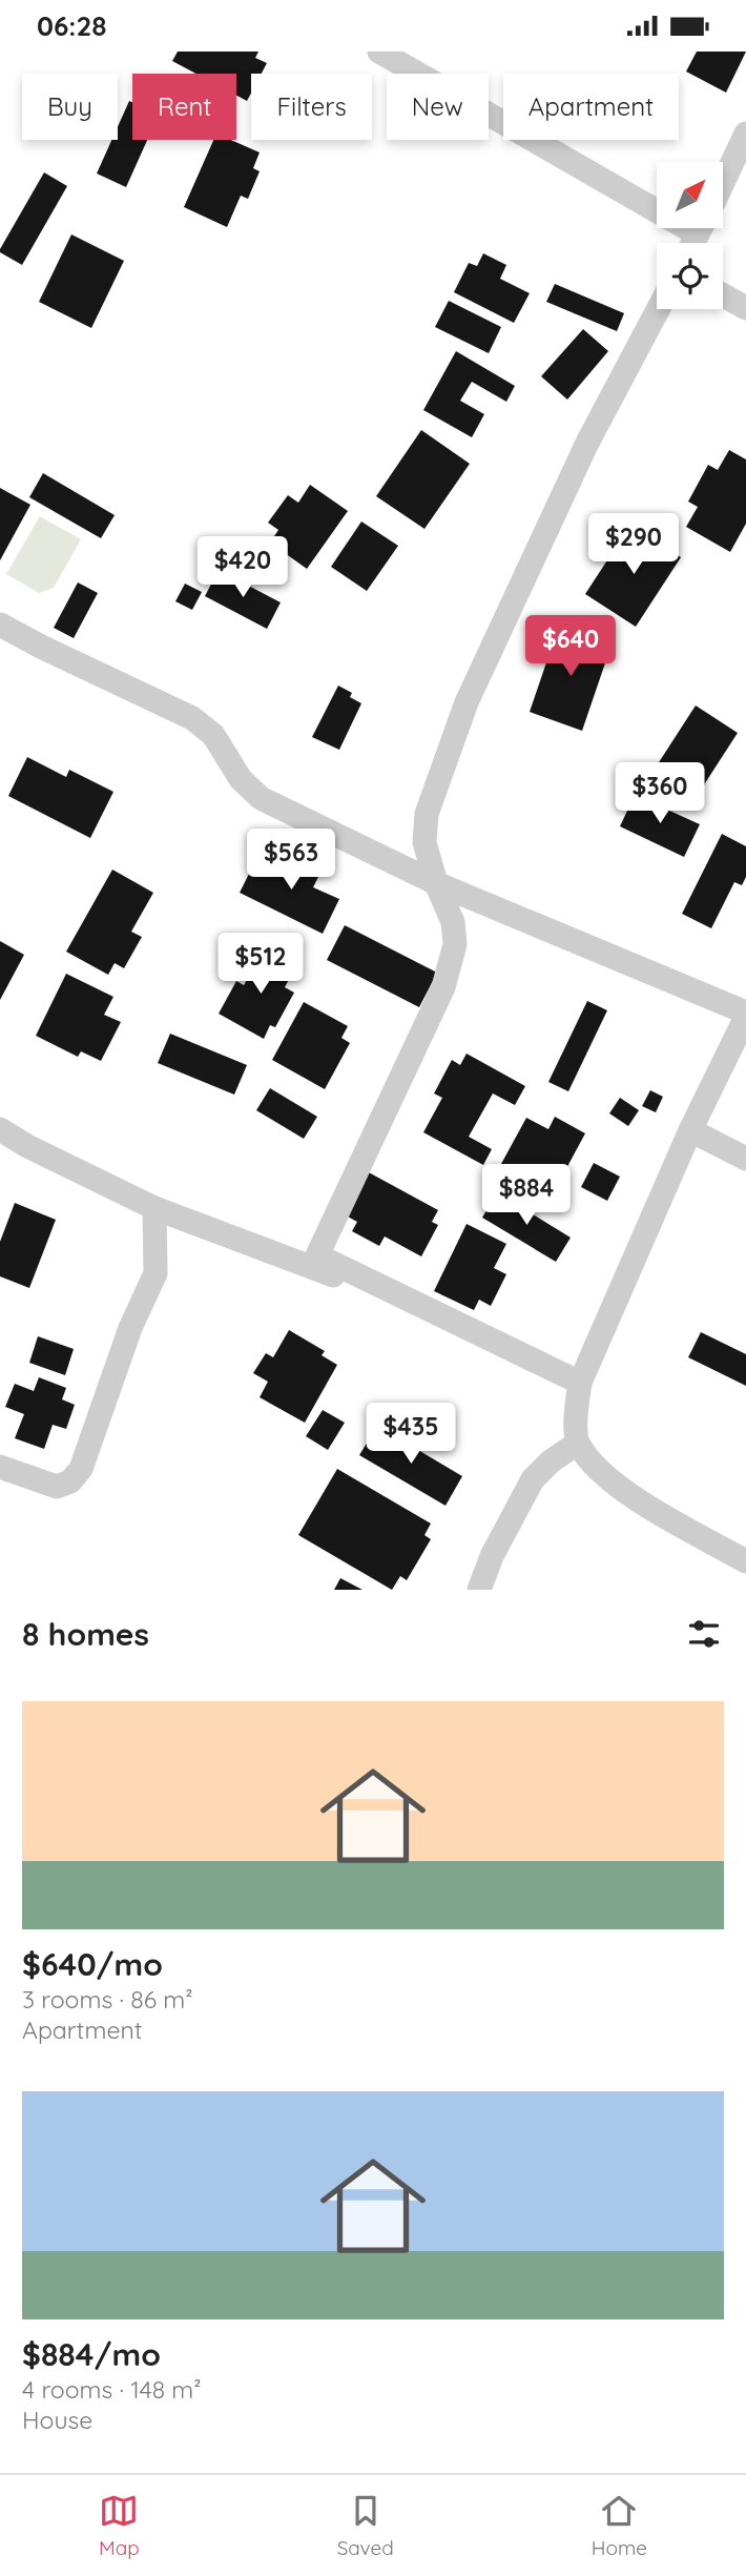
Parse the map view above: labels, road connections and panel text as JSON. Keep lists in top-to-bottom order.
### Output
{
  "north": "top right",
  "page": {
    "status": "06:28",
    "chip": [
      "Buy",
      "Rent",
      "Filters",
      "New",
      "Apartment"
    ],
    "price": [
      "$290",
      "$420",
      "$640",
      "$360",
      "$563",
      "$512",
      "$884",
      "$435"
    ],
    "heading": "8 homes",
    "list": [
      {
        "name": "$640/mo",
        "note": "3 rooms · 86 m² · Apartment"
      },
      {
        "name": "$884/mo",
        "note": "4 rooms · 148 m² · House"
      }
    ],
    "tabs": ["Map", "Saved", "Home"]
  }
}
